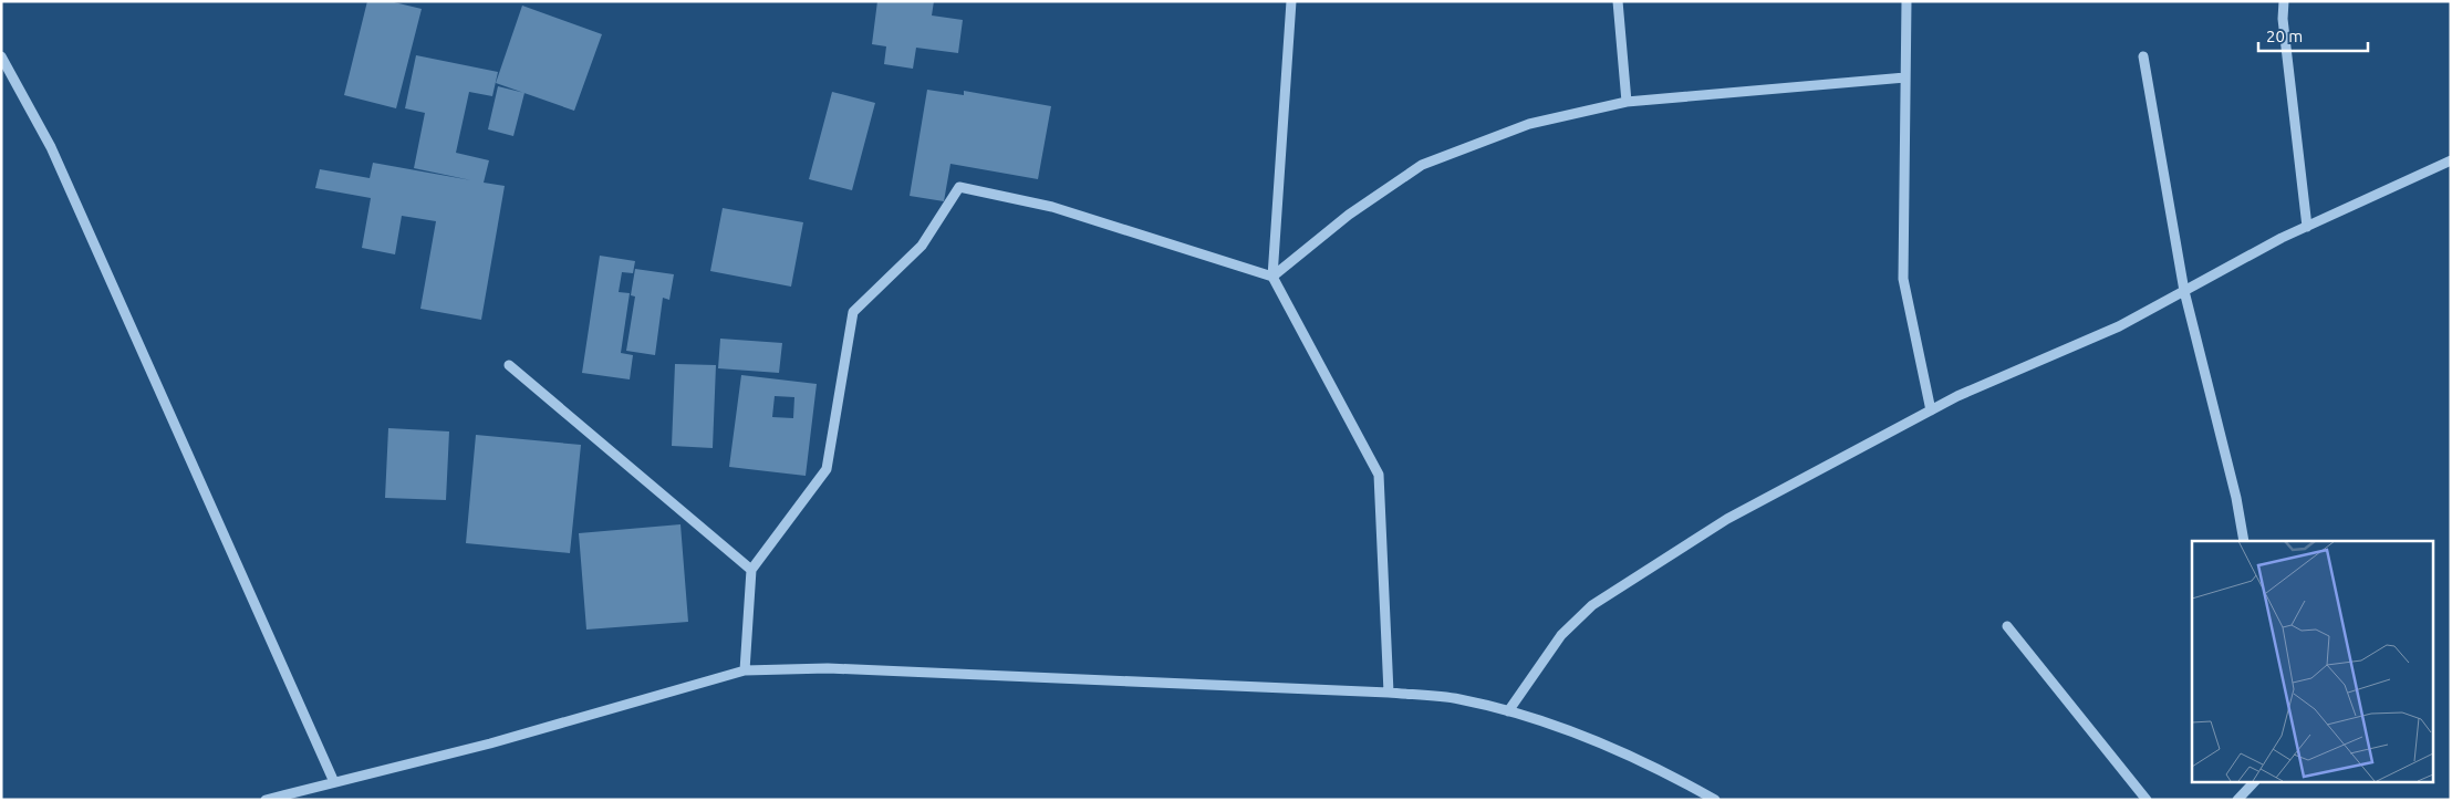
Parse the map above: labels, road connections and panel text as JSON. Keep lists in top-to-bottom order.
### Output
{
  "scale_bar": "20 m"
}
